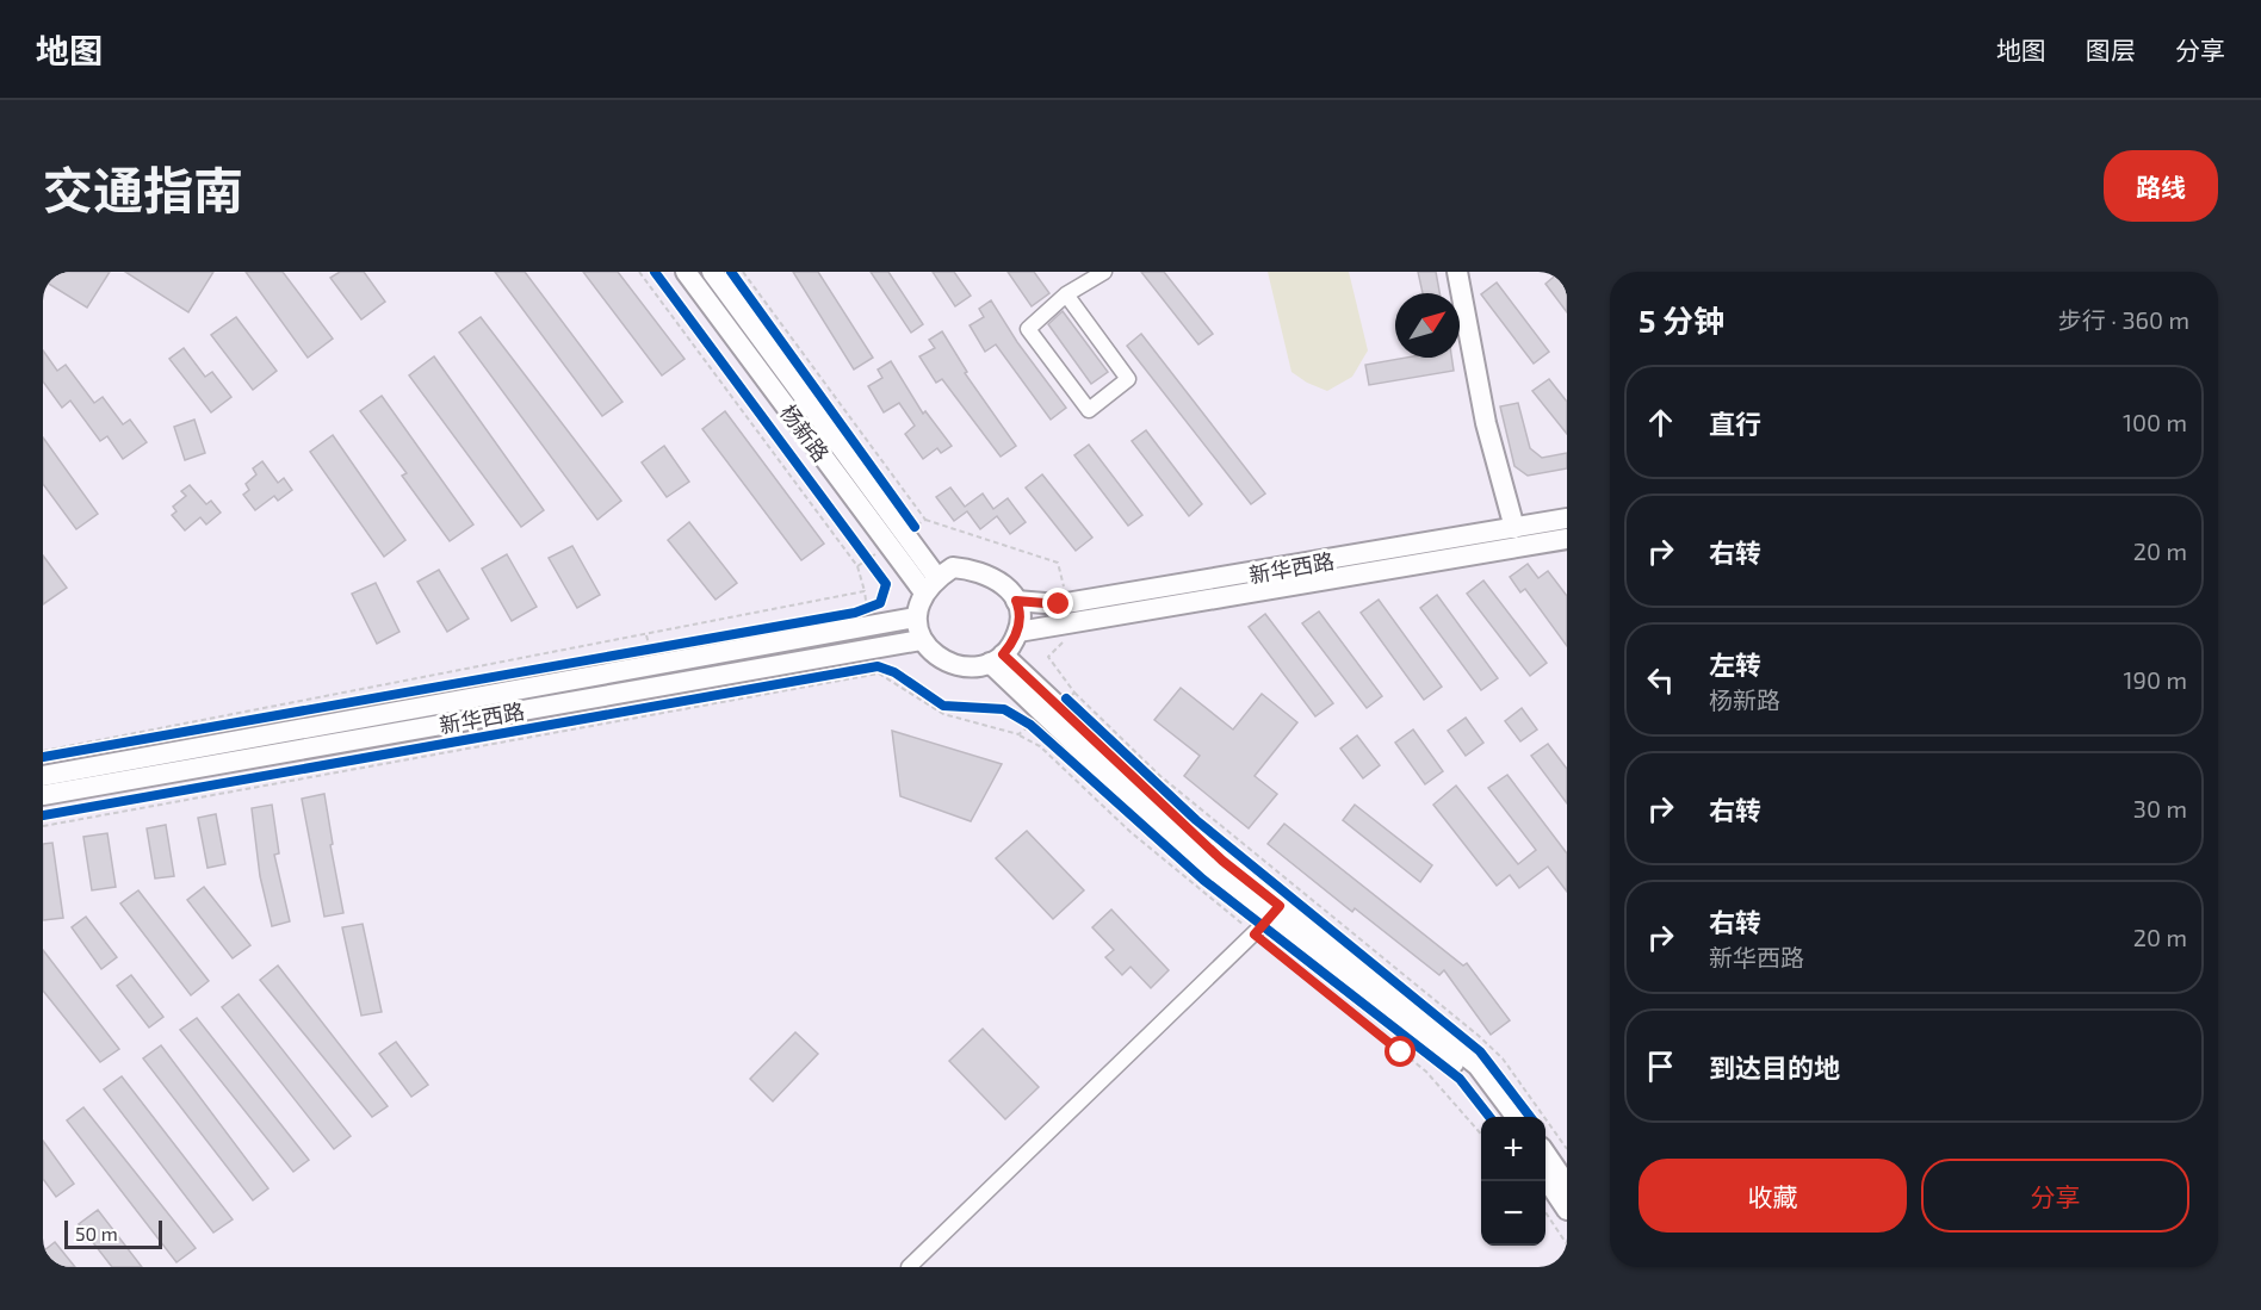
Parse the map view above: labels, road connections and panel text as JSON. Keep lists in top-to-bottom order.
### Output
{
  "streets": {
    "main road": ["杨新路", "新华西路"]
  },
  "crossings": [
    ["杨新路", "新华西路"]
  ],
  "scale_bar": "50 m",
  "north": "top right",
  "page": {
    "header": "地图",
    "nav": ["地图", "图层", "分享"],
    "title": "交通指南",
    "buttons": [
      "路线",
      ["收藏", "分享"]
    ],
    "heading": ["5 分钟", "步行 · 360 m"],
    "list": [
      ["直行", "100 m"],
      ["右转", "20 m"],
      ["左转", "杨新路", "190 m"],
      ["右转", "30 m"],
      ["右转", "新华西路", "20 m"],
      "到达目的地"
    ],
    "map_buttons": ["+", "−"],
    "scale": "50 m"
  }
}
